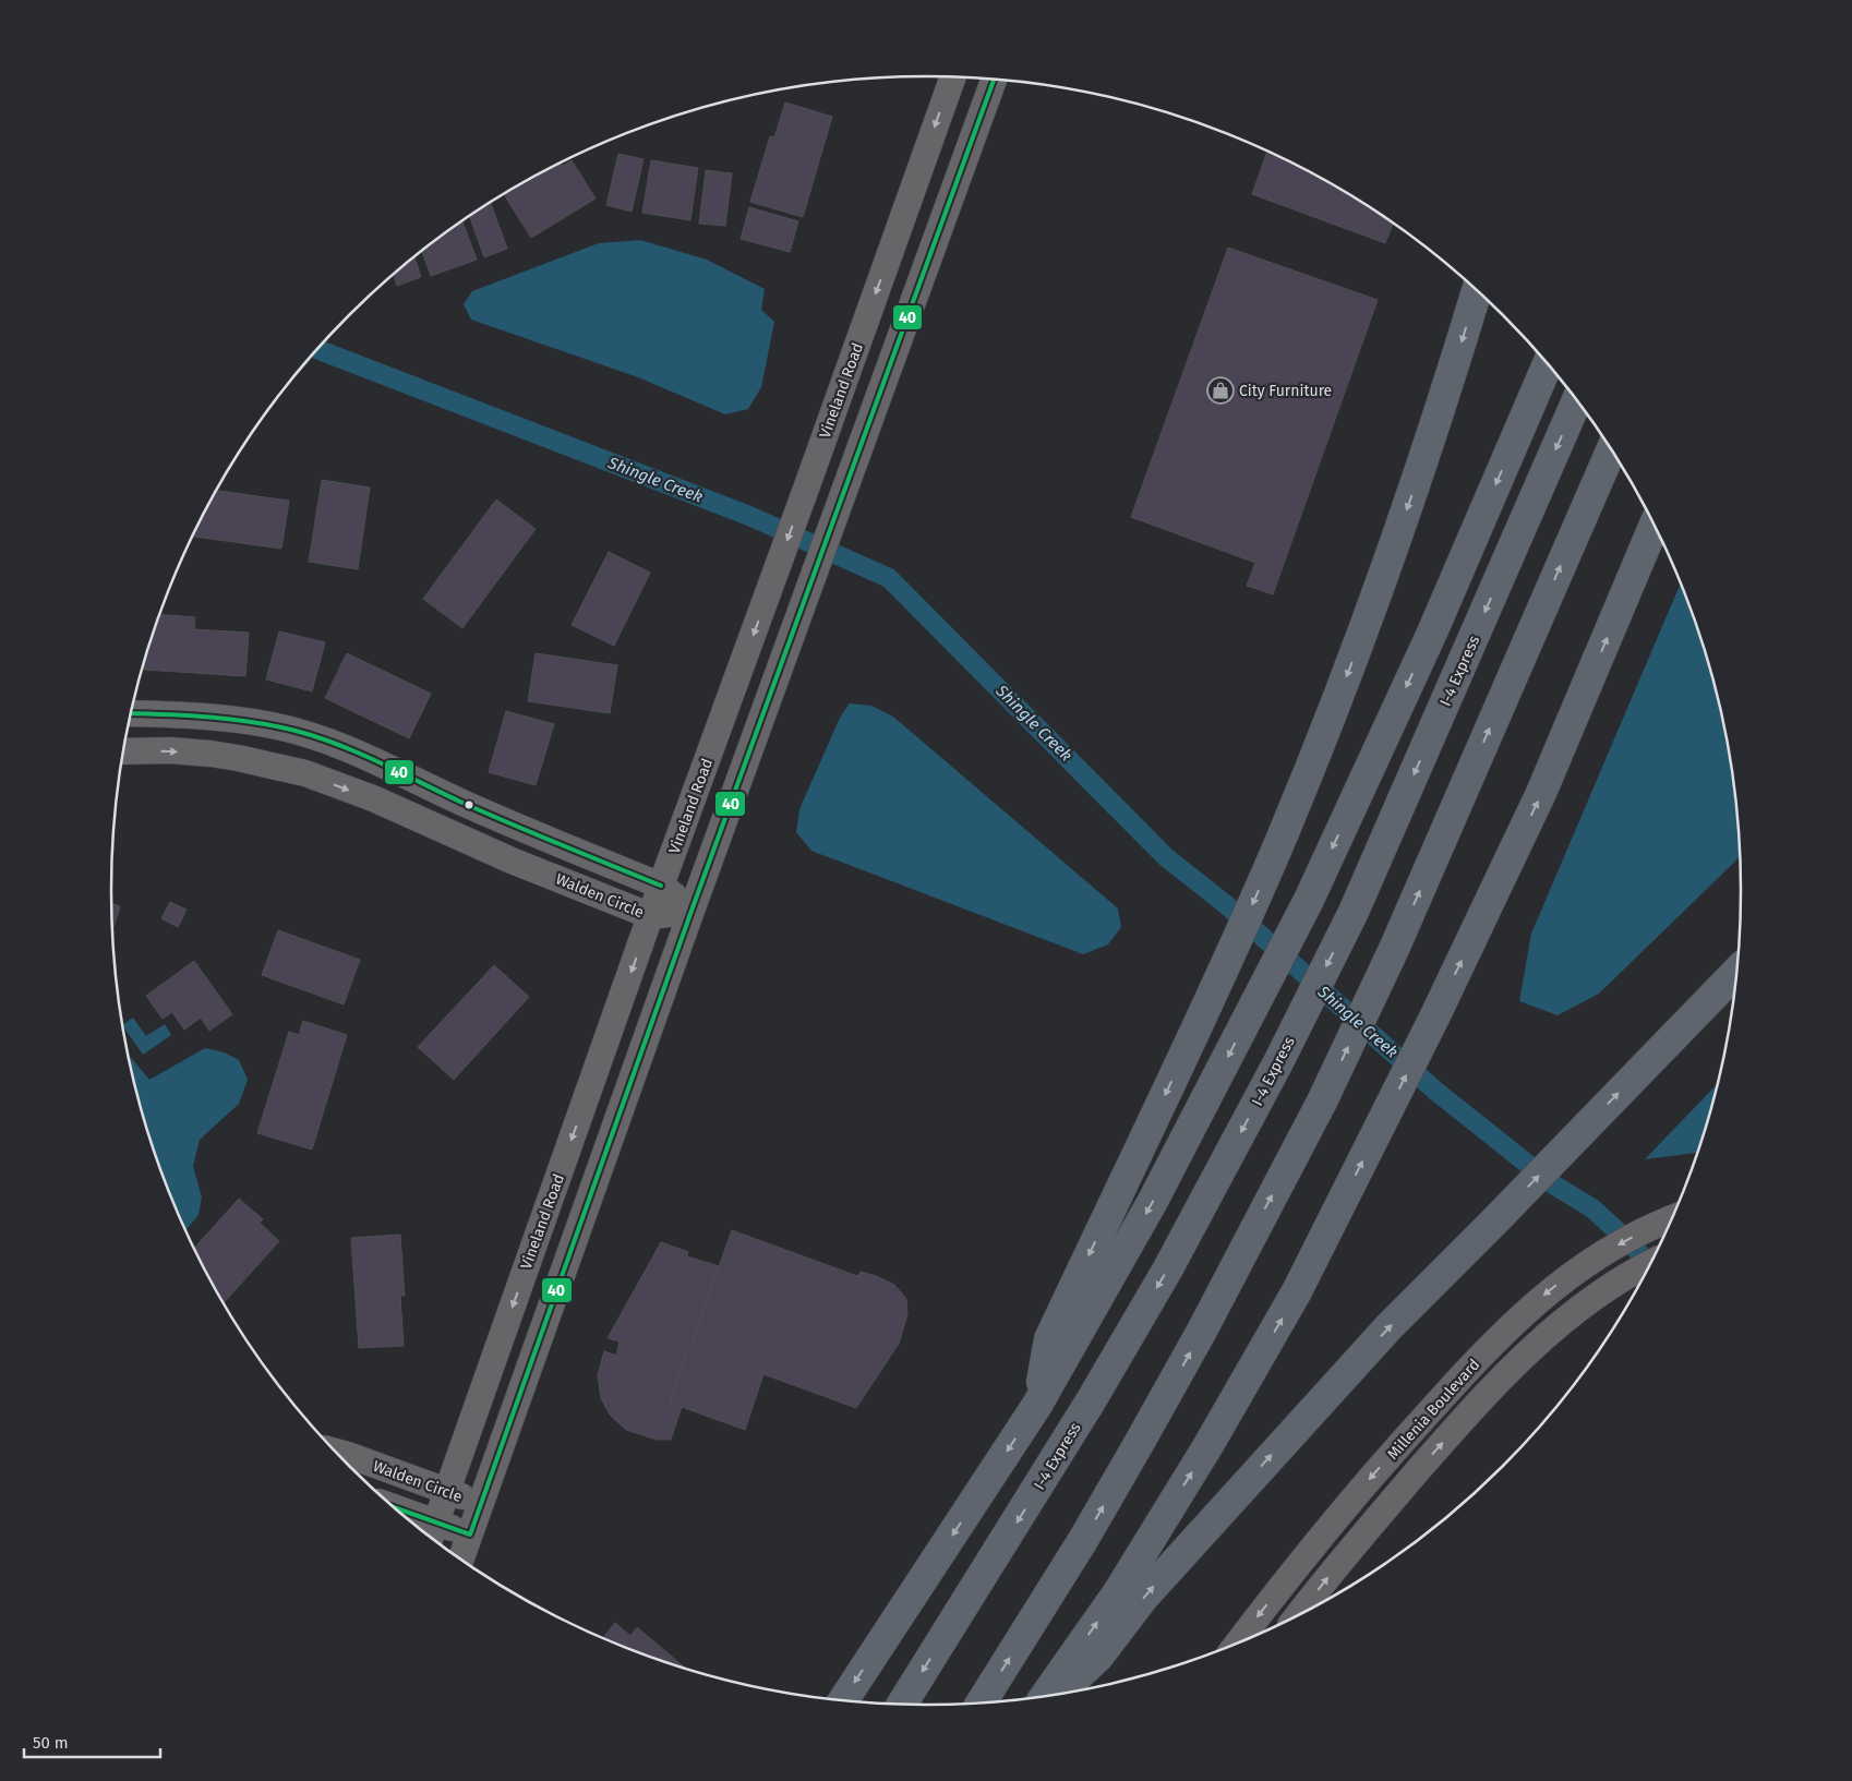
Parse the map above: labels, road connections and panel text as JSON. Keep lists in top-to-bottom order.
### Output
{
  "streets": {
    "highway": ["I-4 Express"],
    "street": ["Vineland Road", "Walden Circle", "Millenia Boulevard"]
  },
  "crossings": [
    ["Vineland Road", "Walden Circle"]
  ],
  "water": ["Shingle Creek"],
  "places": {
    "shop": ["City Furniture"]
  },
  "lines": ["transit line 40"],
  "scale_bar": "50 m"
}
